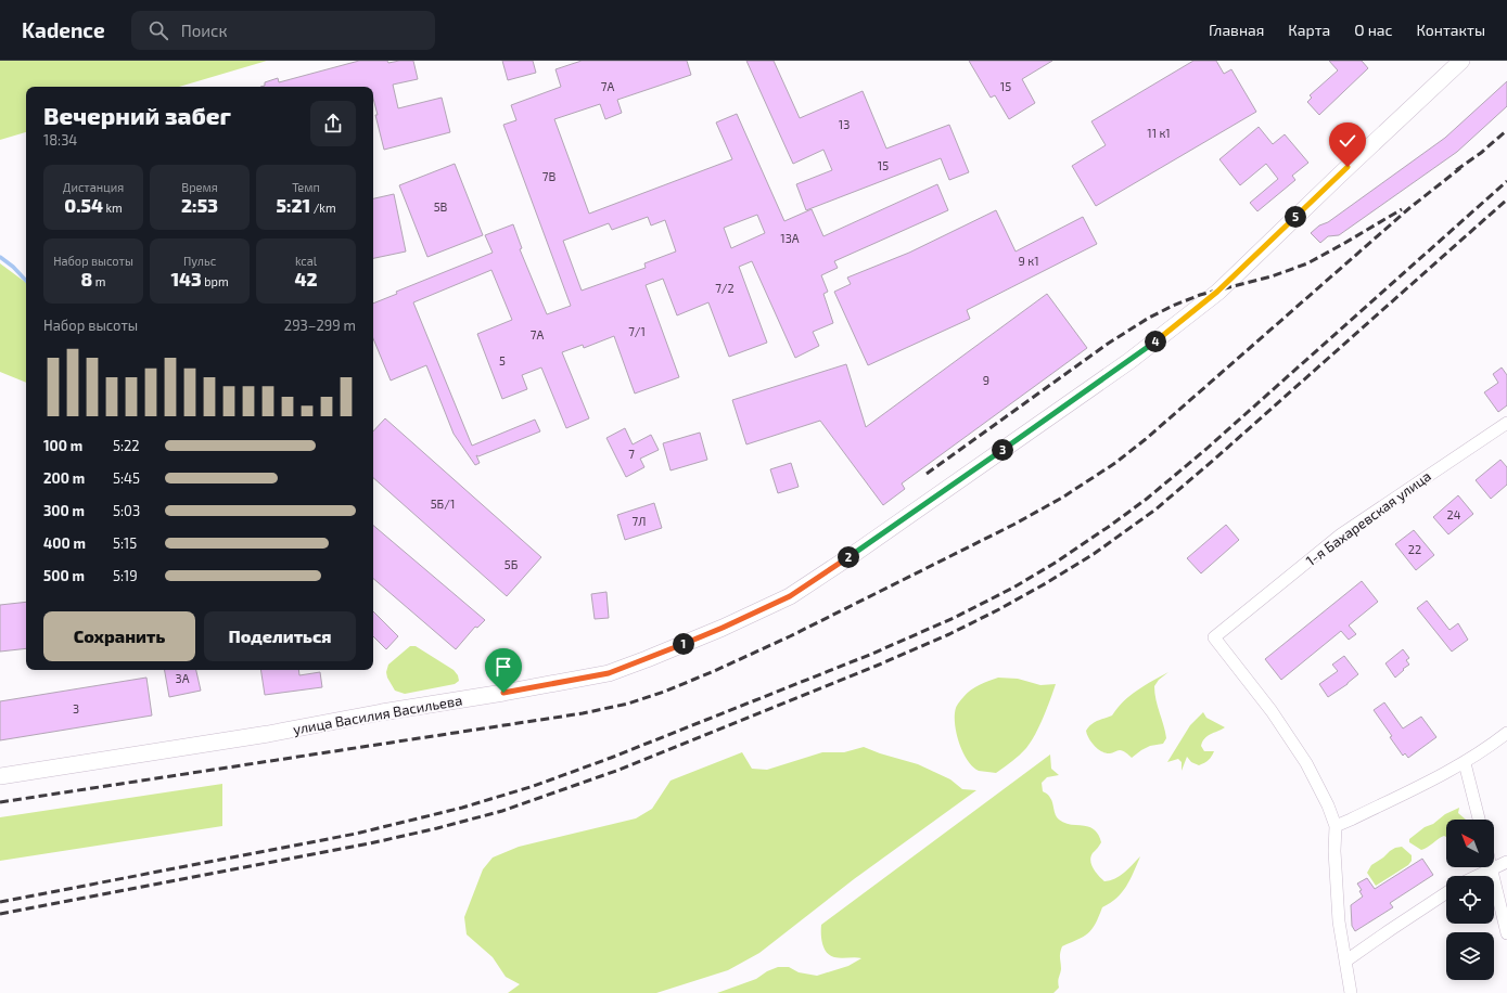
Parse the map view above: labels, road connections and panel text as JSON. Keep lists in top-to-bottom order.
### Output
{
  "streets": {
    "main road": ["улица Василия Васильева"],
    "street": ["1-я Бахаревская улица"]
  },
  "house_numbers": [
    "7А",
    "15",
    "13",
    "11 к1",
    "15",
    "7В",
    "5В",
    "13А",
    "9 к1",
    "7/2",
    "7/1",
    "7А",
    "5",
    "9",
    "7",
    "5Б/1",
    "24",
    "7Л",
    "22",
    "5Б",
    "3А",
    "3"
  ],
  "north": "top left",
  "page": {
    "header": "Kadence",
    "search": "Поиск",
    "nav": [
      "Главная",
      "Карта",
      "О нас",
      "Контакты"
    ],
    "heading": ["Вечерний забег", "18:34"],
    "stats": [
      ["Дистанция", "0.54 km"],
      ["Время", "2:53"],
      ["Темп", "5:21 /km"],
      ["Набор высоты", "8 m"],
      ["Пульс", "143 bpm"],
      ["kcal", "42"]
    ],
    "pins": [
      "5",
      "4",
      "3",
      "2",
      "1"
    ],
    "chart": ["Набор высоты", "293–299 m"],
    "list": [
      {
        "name": "100 m",
        "note": "5:22"
      },
      {
        "name": "200 m",
        "note": "5:45"
      },
      {
        "name": "300 m",
        "note": "5:03"
      },
      {
        "name": "400 m",
        "note": "5:15"
      },
      {
        "name": "500 m",
        "note": "5:19"
      }
    ],
    "buttons": ["Сохранить", "Поделиться"]
  }
}
